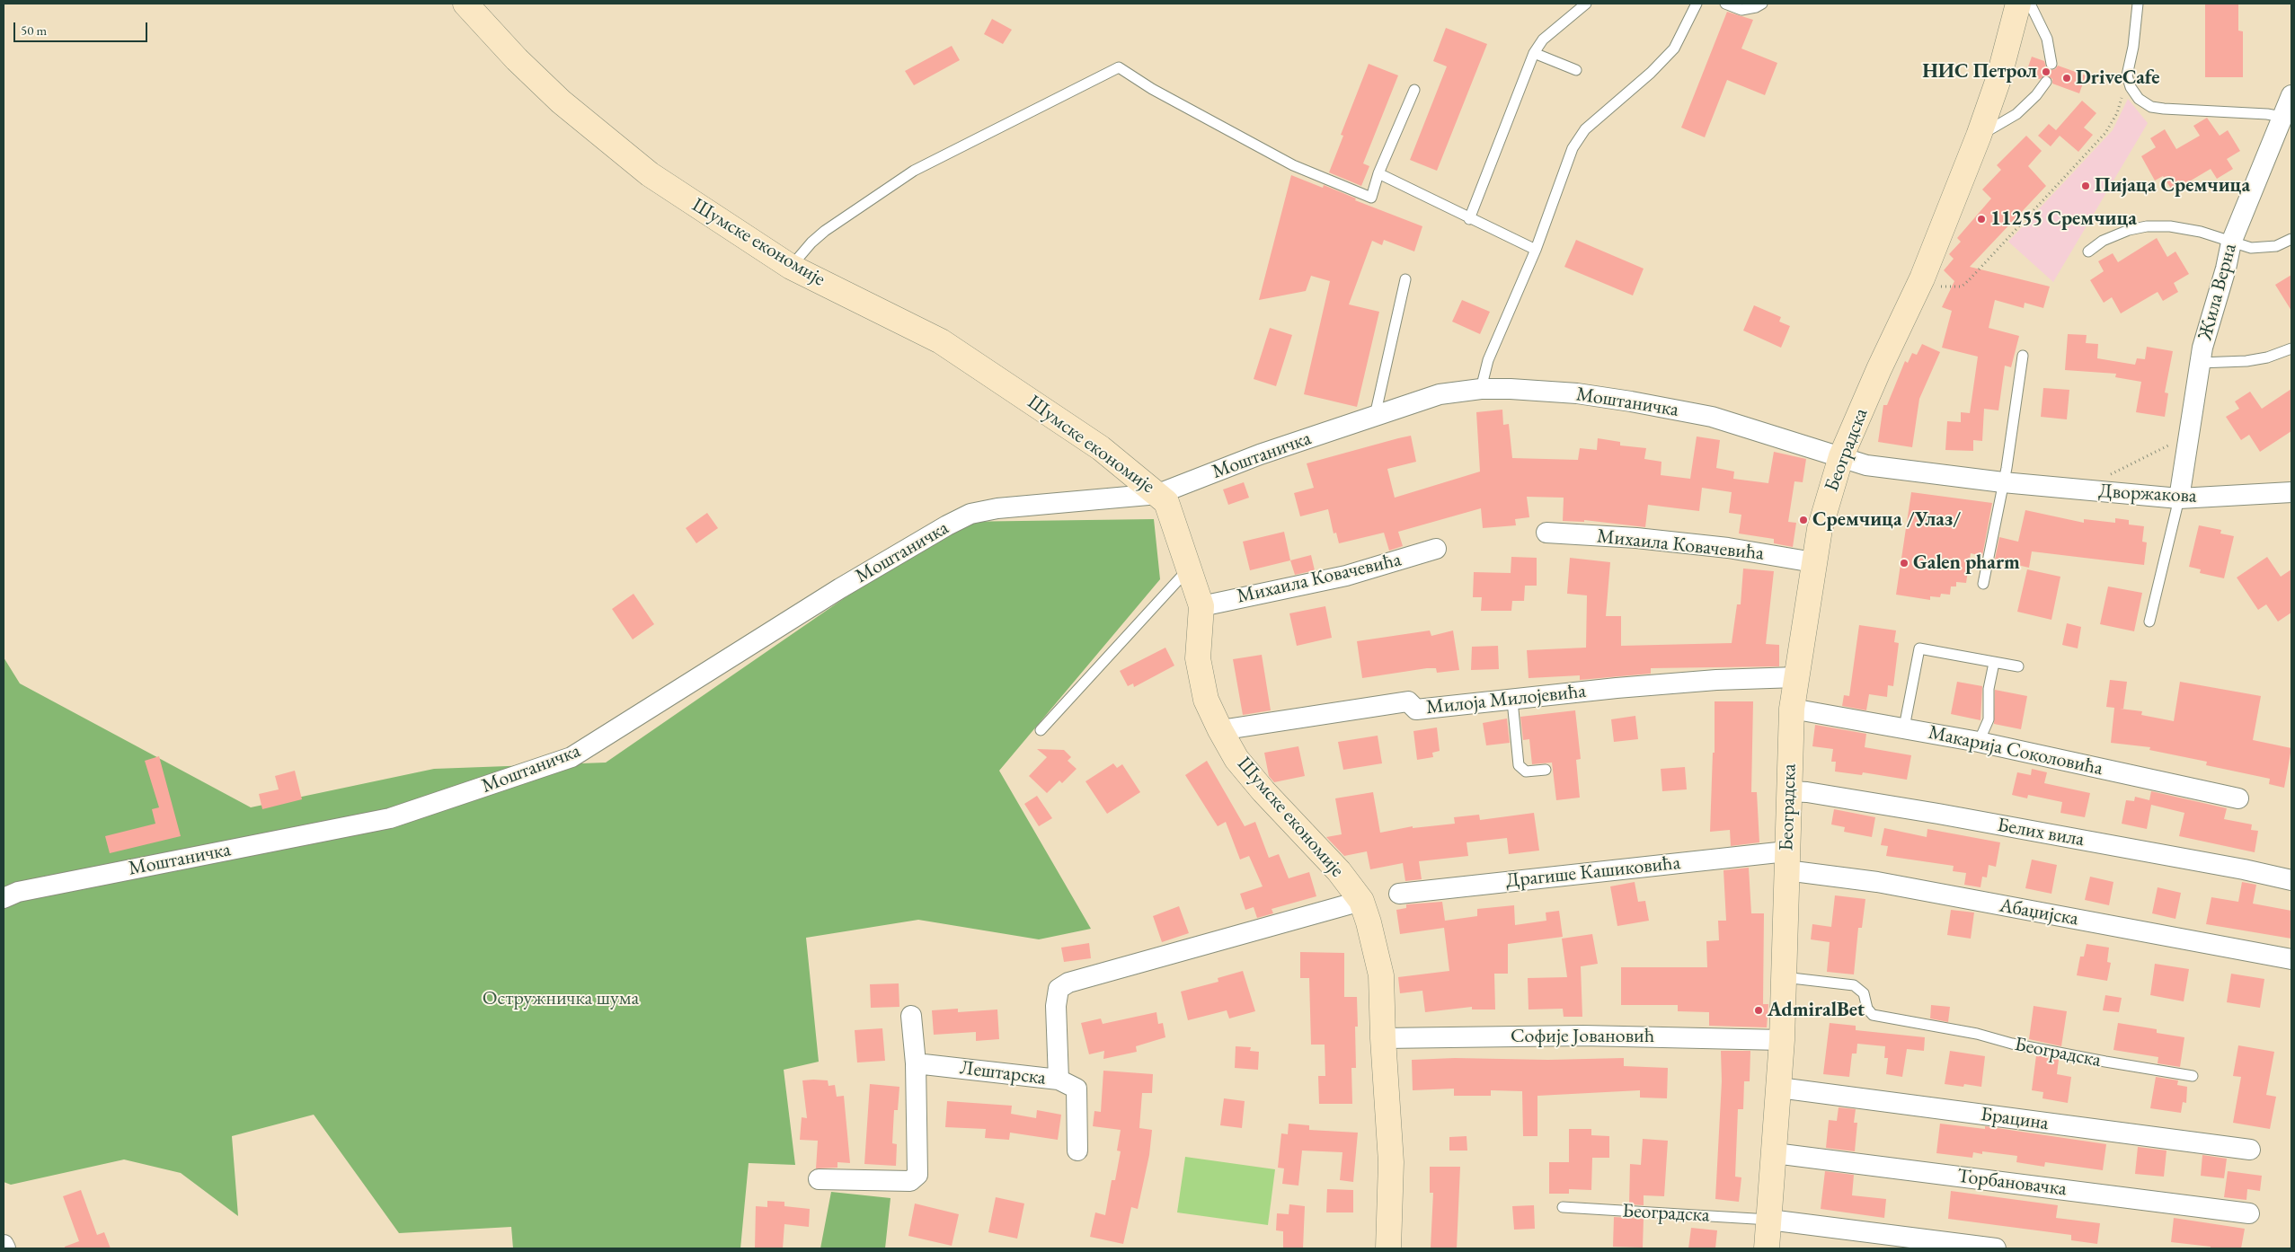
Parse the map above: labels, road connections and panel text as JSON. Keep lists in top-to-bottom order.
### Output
{
  "streets": {
    "street": [
      "Шумске економије",
      "Жила Верна",
      "Моштаничка",
      "Београдска",
      "Дворжакова",
      "Михаила Ковачевића",
      "Милоја Милојевића",
      "Макарија Соколовића",
      "Белих вила",
      "Драгише Кашиковића",
      "Абаџијска",
      "Софије Јовановић",
      "Лештарска",
      "Брацина",
      "Торбановачка"
    ]
  },
  "crossings": [
    ["Шумске економије", "Моштаничка"],
    ["Шумске економије", "Михаила Ковачевића"],
    ["Шумске економије", "Милоја Милојевића"],
    ["Шумске економије", "Софије Јовановић"],
    ["Шумске економије", "Лештарска"],
    ["Жила Верна", "Дворжакова"],
    ["Моштаничка", "Београдска"],
    ["Моштаничка", "Дворжакова"],
    ["Београдска", "Дворжакова"],
    ["Београдска", "Михаила Ковачевића"],
    ["Београдска", "Милоја Милојевића"],
    ["Београдска", "Макарија Соколовића"],
    ["Београдска", "Белих вила"],
    ["Београдска", "Драгише Кашиковића"],
    ["Београдска", "Абаџијска"],
    ["Београдска", "Софије Јовановић"],
    ["Београдска", "Брацина"],
    ["Београдска", "Торбановачка"],
    ["Драгише Кашиковића", "Абаџијска"]
  ],
  "parks": ["Остружничка шума"],
  "places": [
    "НИС Петрол",
    "DriveCafe",
    "Пијаца Сремчица",
    "11255 Сремчица",
    "Сремчица /Улаз/",
    "Galen pharm",
    "AdmiralBet"
  ],
  "scale_bar": "50 m"
}
